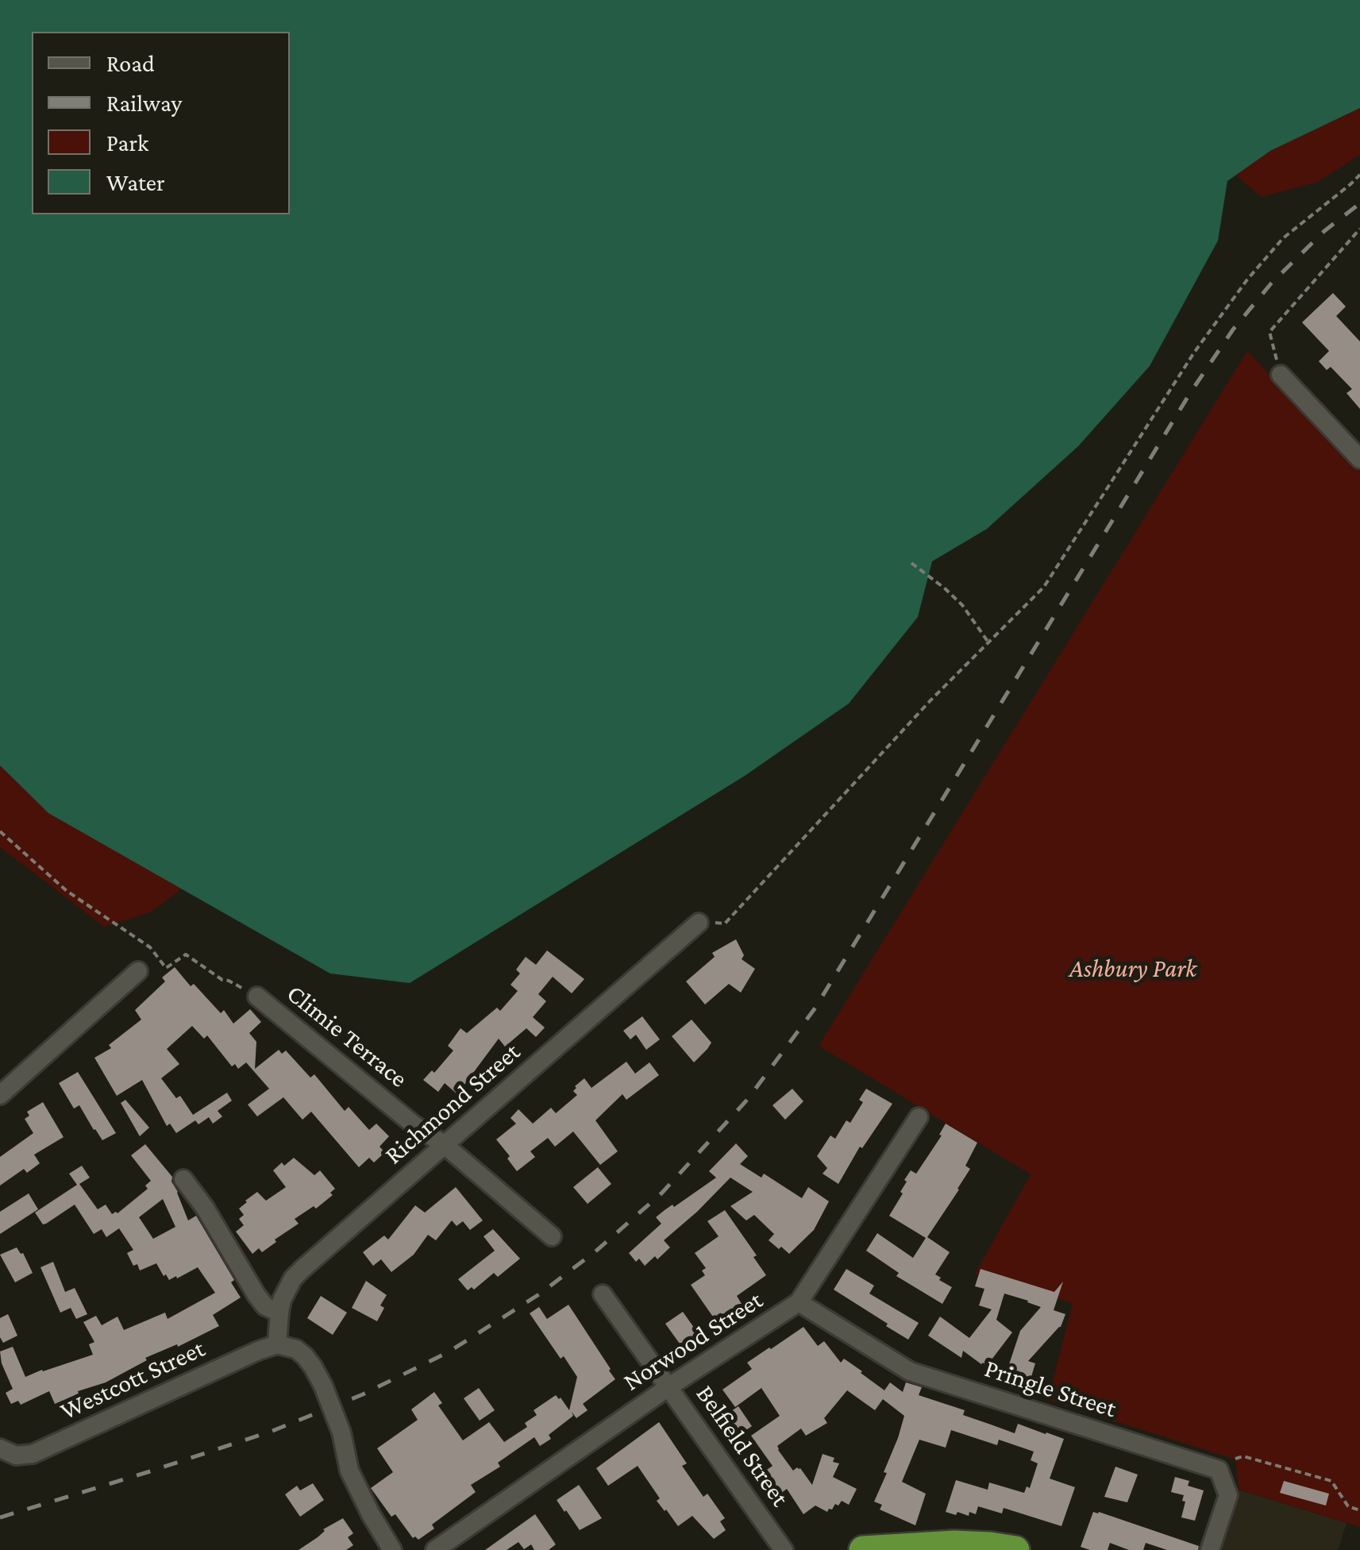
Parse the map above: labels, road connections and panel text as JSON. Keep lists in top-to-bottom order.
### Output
{
  "streets": {
    "street": [
      "Climie Terrace",
      "Richmond Street",
      "Norwood Street",
      "Westcott Street",
      "Pringle Street",
      "Belfield Street"
    ]
  },
  "crossings": [
    ["Climie Terrace", "Richmond Street"],
    ["Richmond Street", "Westcott Street"],
    ["Norwood Street", "Pringle Street"],
    ["Norwood Street", "Belfield Street"]
  ],
  "parks": ["Ashbury Park"],
  "legend": [
    "Road",
    "Railway",
    "Park",
    "Water"
  ]
}
